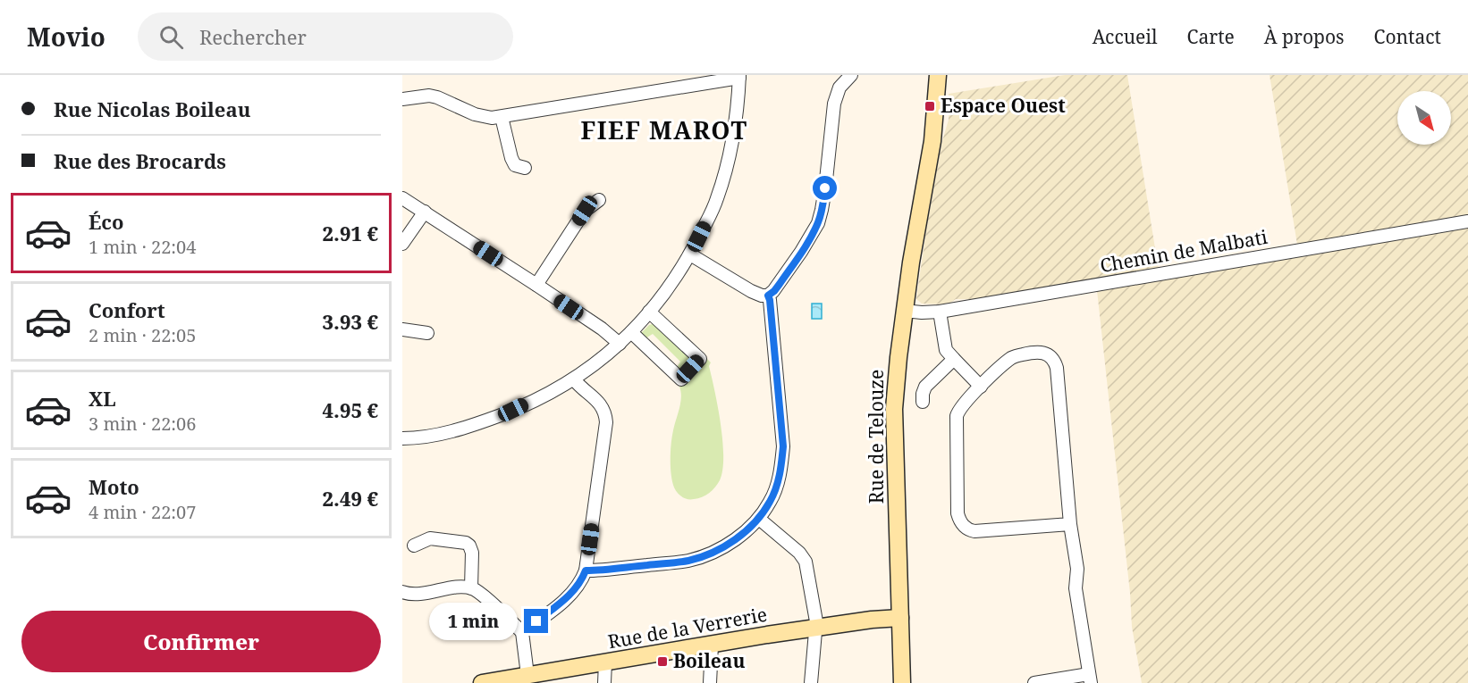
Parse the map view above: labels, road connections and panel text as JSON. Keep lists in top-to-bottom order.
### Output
{
  "streets": {
    "street": ["Chemin de Malbati", "Rue de Telouze", "Rue de la Verrerie"]
  },
  "crossings": [
    ["Chemin de Malbati", "Rue de Telouze"],
    ["Rue de Telouze", "Rue de la Verrerie"]
  ],
  "districts": ["FIEF MAROT"],
  "places": {
    "transit": ["Espace Ouest", "Boileau"]
  },
  "north": "bottom right",
  "page": {
    "header": "Movio",
    "search": "Rechercher",
    "nav": [
      "Accueil",
      "Carte",
      "À propos",
      "Contact"
    ],
    "banner": ["Rue Nicolas Boileau", "Rue des Brocards"],
    "list": [
      {
        "name": "Éco",
        "note": "1 min · 22:04",
        "value": "2.91 €"
      },
      {
        "name": "Confort",
        "note": "2 min · 22:05",
        "value": "3.93 €"
      },
      {
        "name": "XL",
        "note": "3 min · 22:06",
        "value": "4.95 €"
      },
      {
        "name": "Moto",
        "note": "4 min · 22:07",
        "value": "2.49 €"
      }
    ],
    "buttons": "Confirmer",
    "bubble": "1 min"
  }
}
